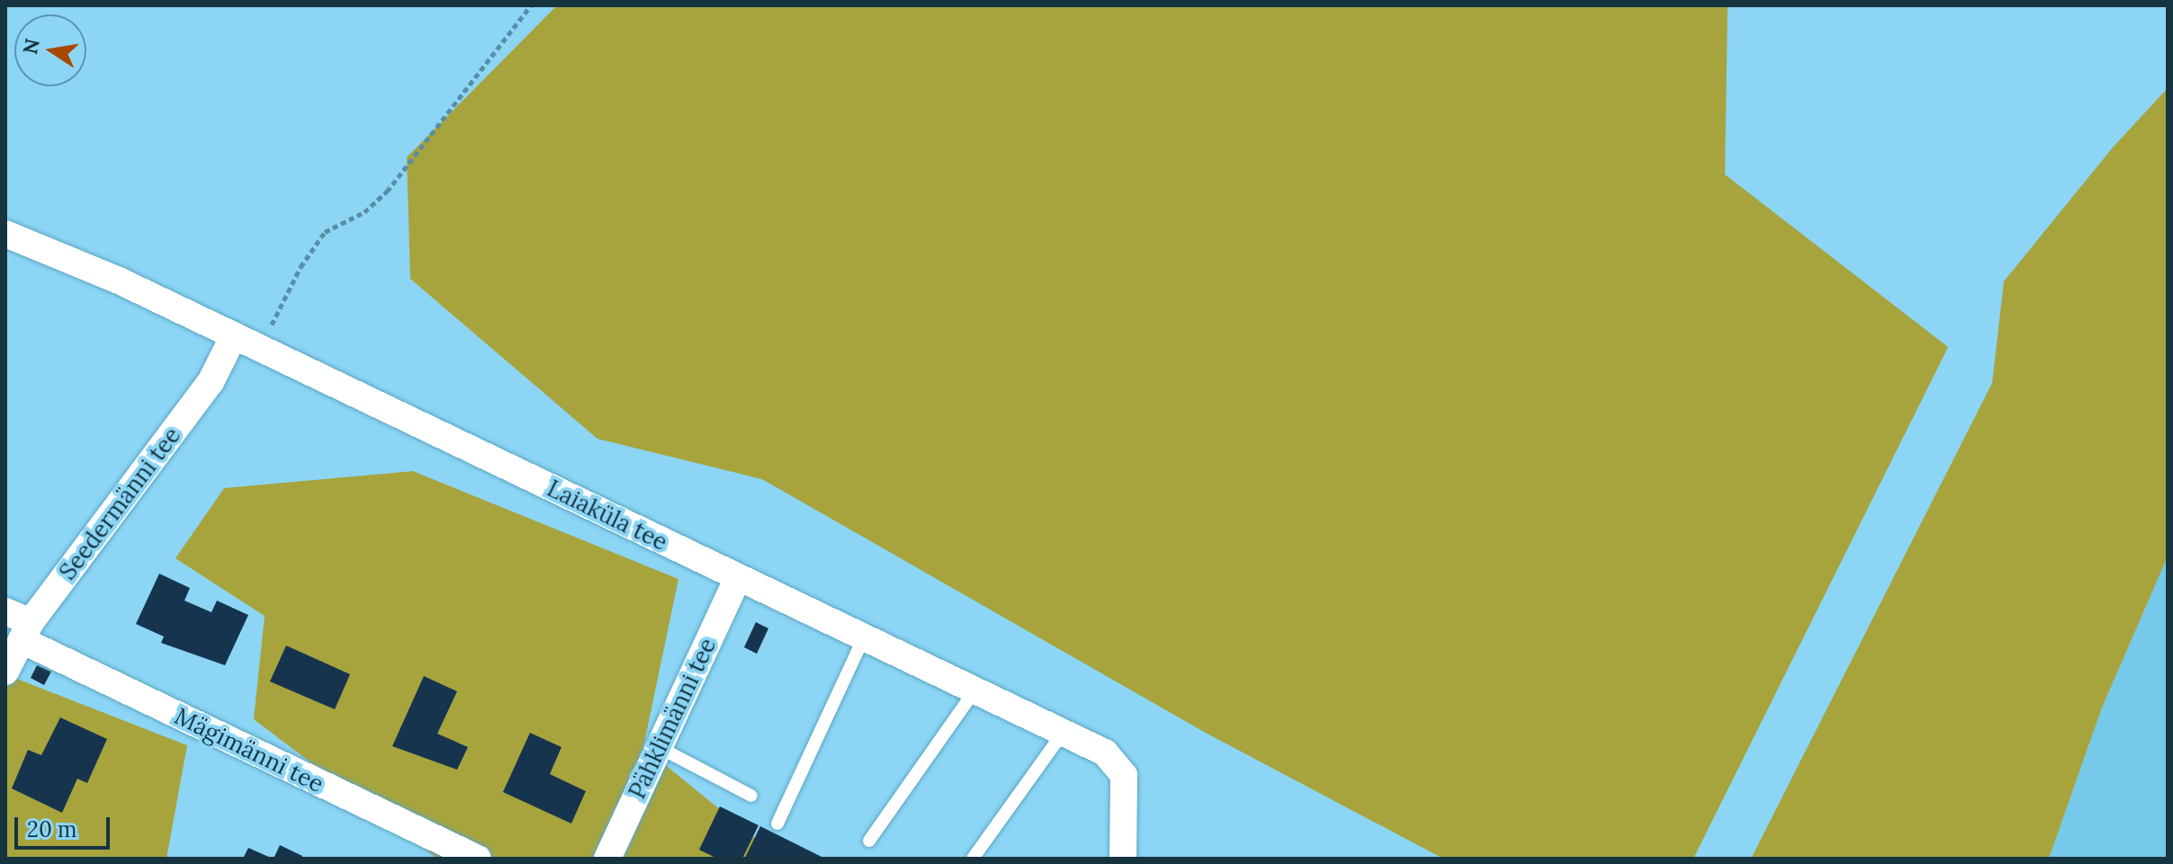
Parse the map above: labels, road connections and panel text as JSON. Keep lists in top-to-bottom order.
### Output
{
  "streets": {
    "street": [
      "Seedermänni tee",
      "Laiaküla tee",
      "Pähklimänni tee",
      "Mägimänni tee"
    ]
  },
  "crossings": [
    ["Seedermänni tee", "Laiaküla tee"],
    ["Seedermänni tee", "Mägimänni tee"],
    ["Laiaküla tee", "Pähklimänni tee"]
  ],
  "scale_bar": "20 m",
  "north": "left"
}
